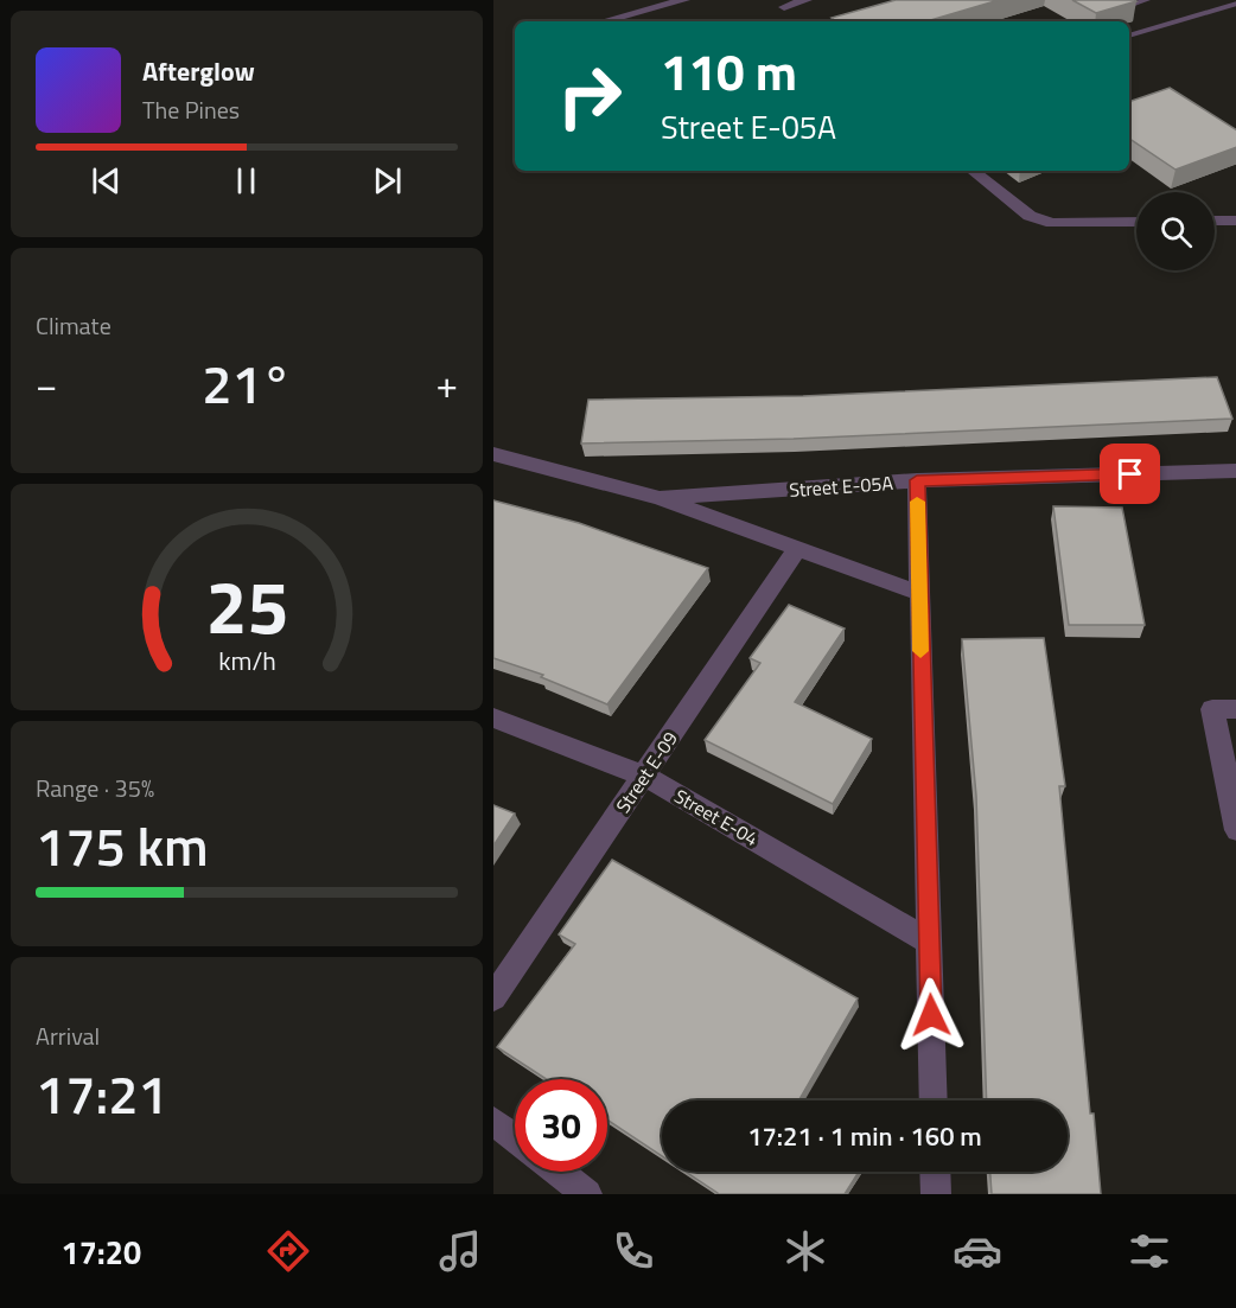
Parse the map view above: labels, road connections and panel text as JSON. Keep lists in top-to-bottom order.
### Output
{
  "streets": {
    "street": ["Street E-05A", "Street E-09", "Street E-04"]
  },
  "crossings": [
    ["Street E-05A", "Street E-09"],
    ["Street E-09", "Street E-04"]
  ],
  "page": {
    "turn": ["110 m", "Street E-05A"],
    "song": ["Afterglow", "The Pines"],
    "tile": [
      "Climate",
      ["Range · 35%", "175 km"],
      ["Arrival", "17:21"]
    ],
    "heat": ["−", "21°", "+"],
    "limit": "30",
    "trip": "17:21 · 1 min · 160 m",
    "tabs": "17:20",
    "gauge": ["25", "km/h"]
  }
}
